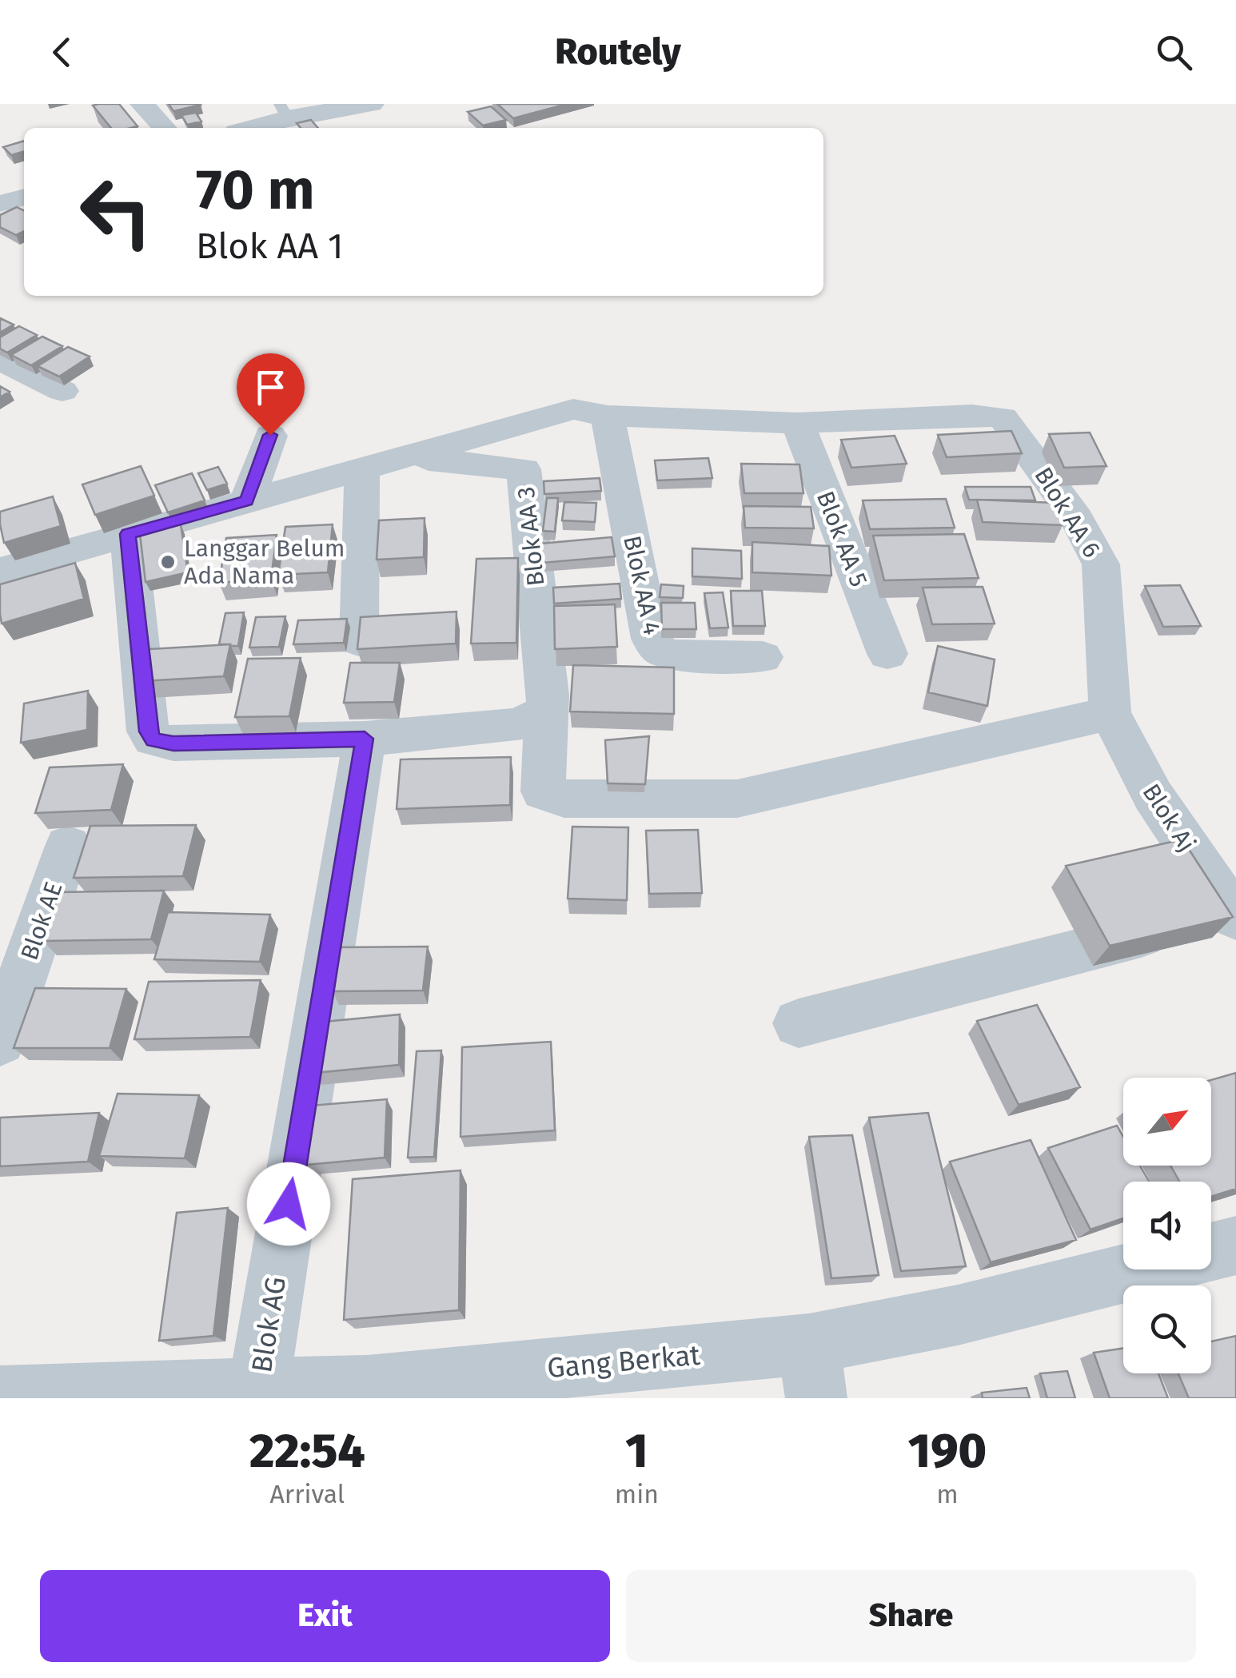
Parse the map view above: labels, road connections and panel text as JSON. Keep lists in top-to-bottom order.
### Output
{
  "streets": {
    "street": [
      "Blok AA 6",
      "Blok AA 3",
      "Blok AA 5",
      "Blok AA 4",
      "Blok Aj",
      "Blok AE",
      "Blok AG",
      "Gang Berkat"
    ]
  },
  "crossings": [
    ["Blok AA 6", "Blok AA 5"],
    ["Blok AA 6", "Blok Aj"],
    ["Blok AG", "Gang Berkat"]
  ],
  "places": ["Langgar Belum Ada Nama"],
  "north": "top right",
  "page": {
    "header": "Routely",
    "turn": ["70 m", "Blok AA 1"],
    "eta": [
      "22:54",
      "Arrival",
      "1",
      "min",
      "190",
      "m"
    ],
    "buttons": ["Exit", "Share"]
  }
}
